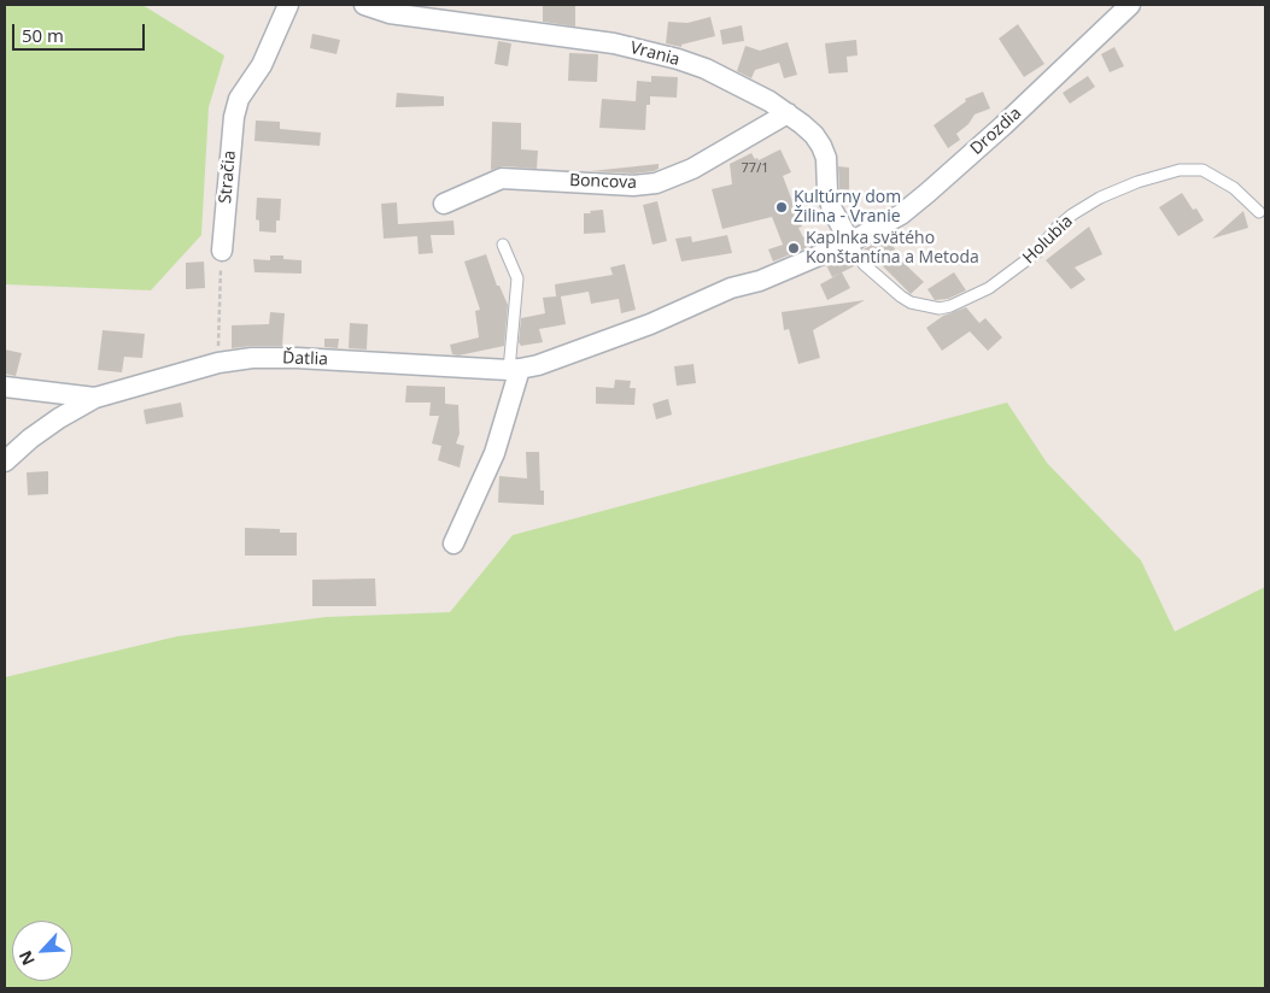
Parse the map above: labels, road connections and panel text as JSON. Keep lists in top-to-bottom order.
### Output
{
  "streets": {
    "street": [
      "Vrania",
      "Drozdia",
      "Stračia",
      "Boncova",
      "Ďatlia"
    ],
    "lane": ["Holubia"]
  },
  "crossings": [
    ["Vrania", "Drozdia"],
    ["Vrania", "Boncova"],
    ["Vrania", "Holubia"],
    ["Vrania", "Ďatlia"],
    ["Drozdia", "Holubia"],
    ["Drozdia", "Ďatlia"],
    ["Holubia", "Ďatlia"]
  ],
  "places": ["Kultúrny dom Žilina - Vranie", "Kaplnka svätého Konštantína a Metoda"],
  "house_numbers": ["77/1"],
  "scale_bar": "50 m",
  "north": "bottom left"
}
